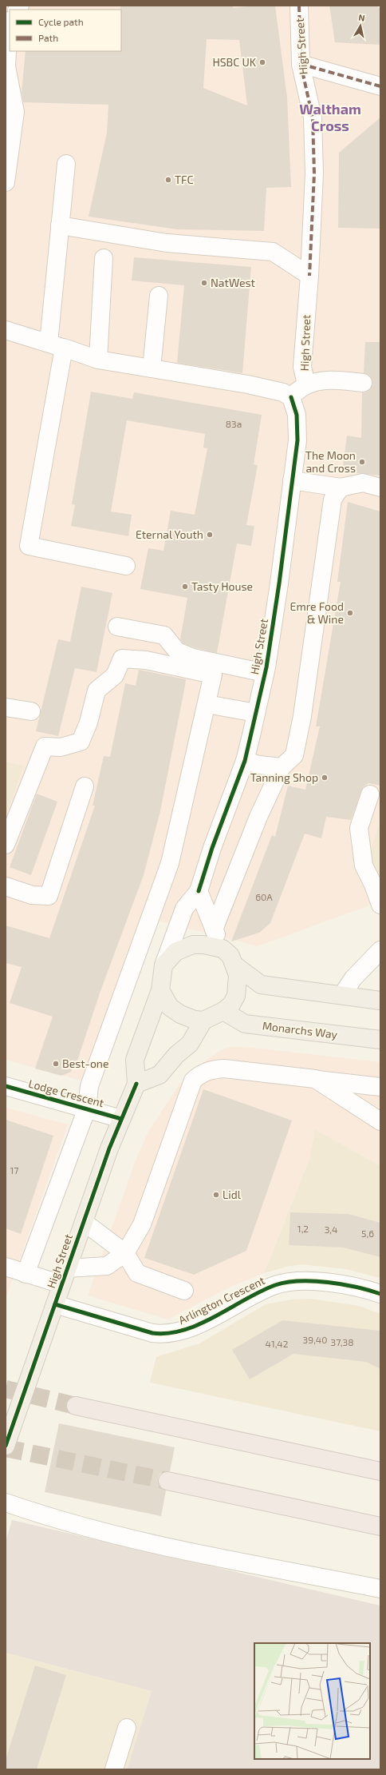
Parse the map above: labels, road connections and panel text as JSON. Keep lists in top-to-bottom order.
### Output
{
  "streets": {
    "main road": ["High Street", "Monarchs Way"],
    "street": ["Lodge Crescent", "Arlington Crescent"]
  },
  "crossings": [
    ["High Street", "Monarchs Way"],
    ["High Street", "Lodge Crescent"],
    ["High Street", "Arlington Crescent"]
  ],
  "districts": ["Waltham Cross"],
  "places": [
    "HSBC UK",
    "TFC",
    "NatWest",
    "The Moon and Cross",
    "Eternal Youth",
    "Tasty House",
    "Emre Food & Wine",
    "Tanning Shop",
    "Best-one",
    "Lidl"
  ],
  "house_numbers": [
    "83a",
    "60A",
    "17",
    "1,2",
    "3,4",
    "5,6",
    "39,40",
    "37,38",
    "41,42"
  ],
  "legend": ["Cycle path", "Path"],
  "north": "top"
}
